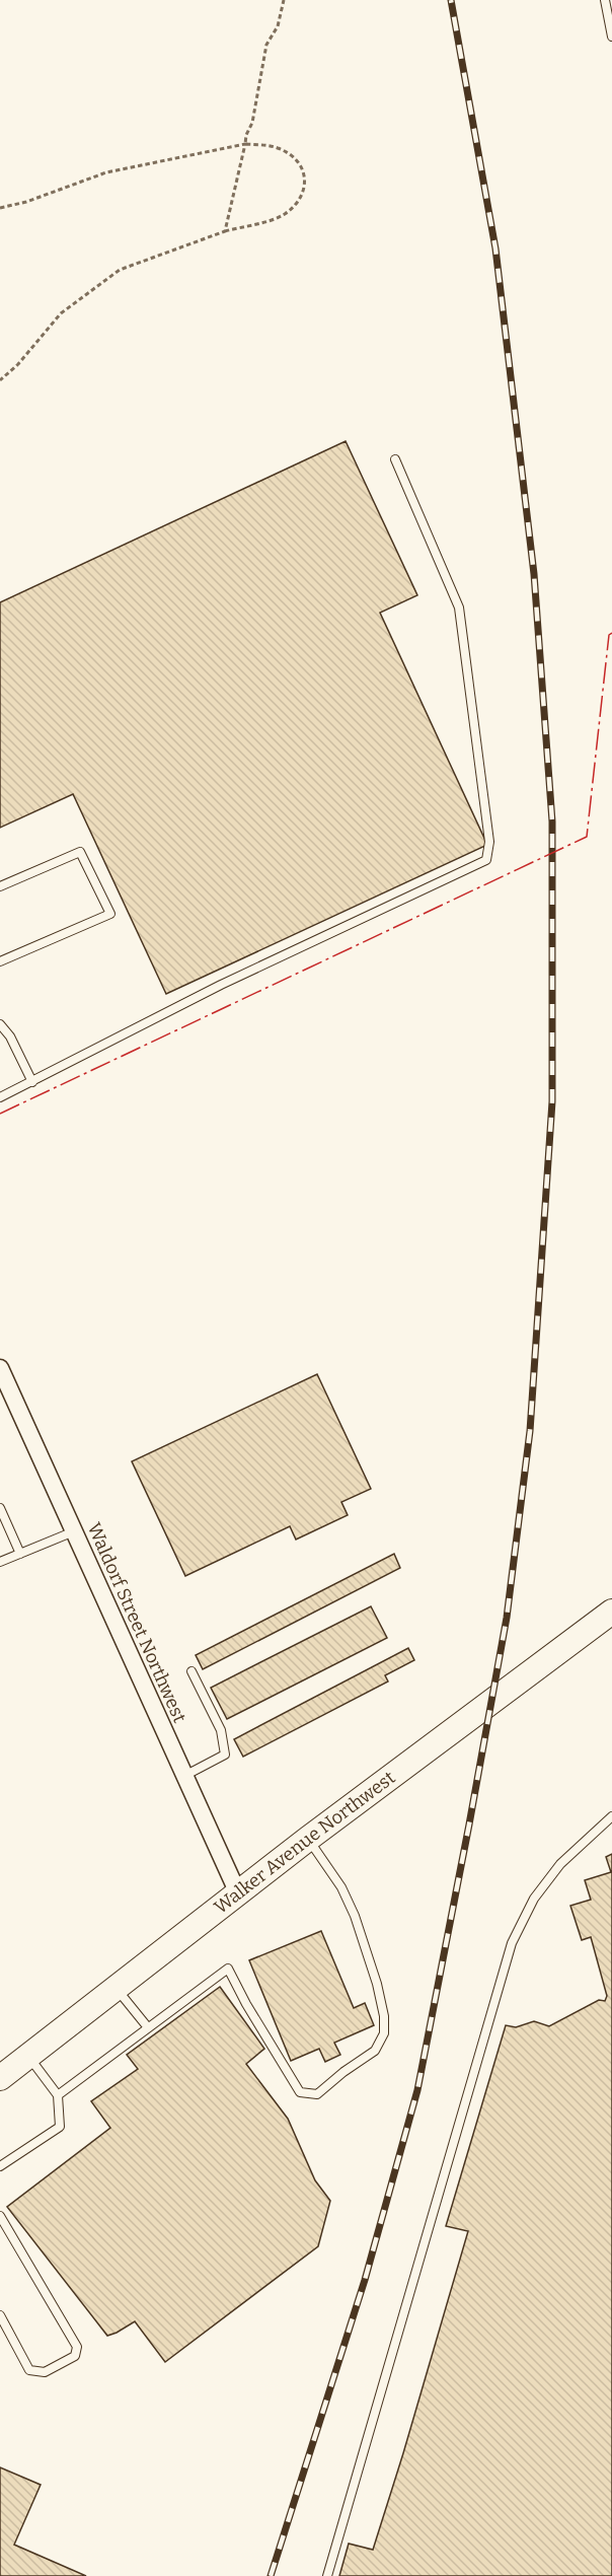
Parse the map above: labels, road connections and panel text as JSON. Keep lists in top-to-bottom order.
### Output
{
  "streets": {
    "main road": ["Walker Avenue Northwest"],
    "street": ["Waldorf Street Northwest"]
  },
  "crossings": [
    ["Waldorf Street Northwest", "Walker Avenue Northwest"]
  ]
}
